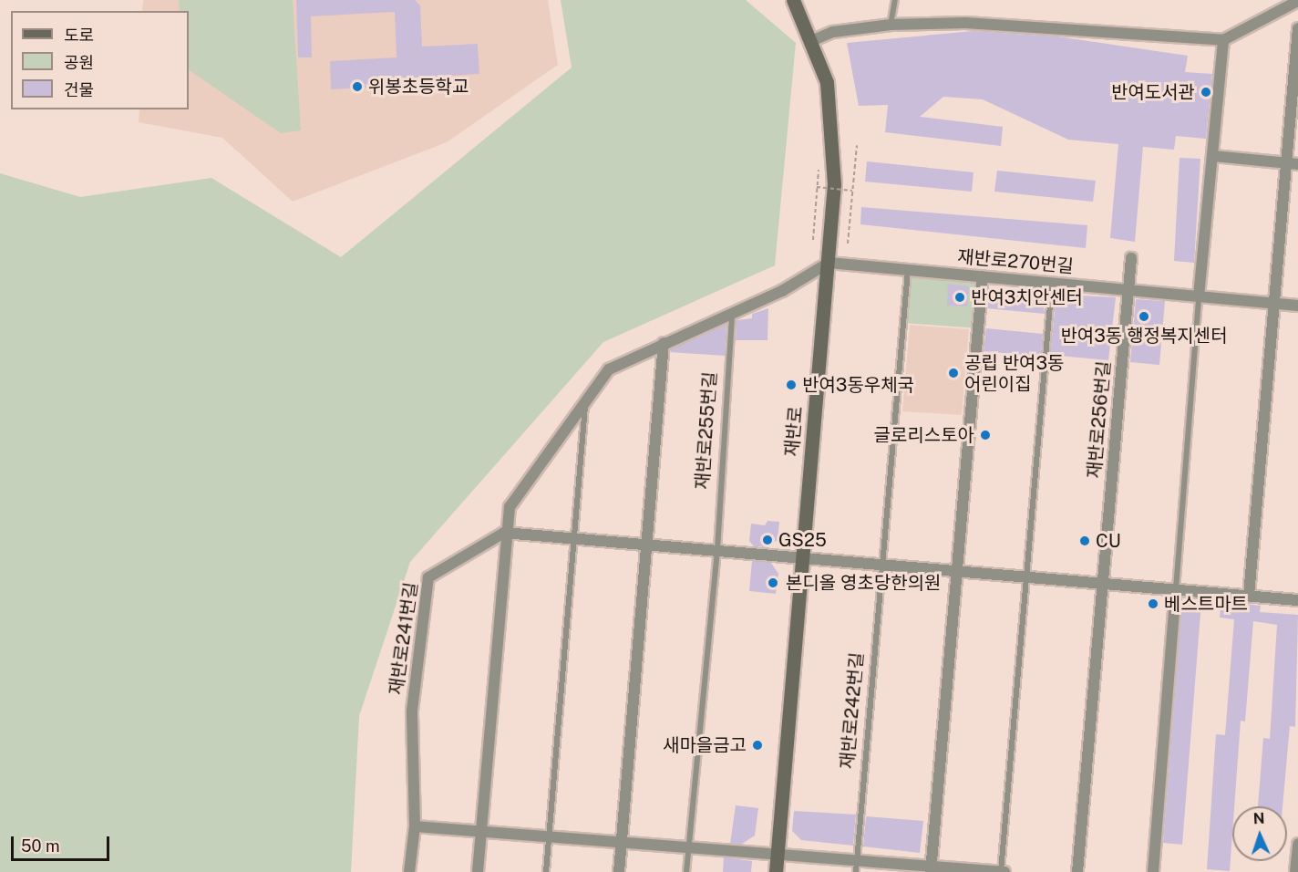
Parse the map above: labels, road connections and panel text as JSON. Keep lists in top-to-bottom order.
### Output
{
  "streets": {
    "main road": ["재반로"],
    "street": ["재반로270번길", "재반로256번길", "재반로241번길"],
    "lane": ["재반로255번길", "재반로242번길"]
  },
  "crossings": [
    ["재반로270번길", "재반로256번길"],
    ["재반로270번길", "재반로"]
  ],
  "places": [
    "위봉초등학교",
    "반여도서관",
    "반여3치안센터",
    "반여3동 행정복지센터",
    "공립 반여3동 어린이집",
    "반여3동우체국",
    "글로리스토아",
    "GS25",
    "CU",
    "본디올 영초당한의원",
    "베스트마트",
    "새마을금고"
  ],
  "legend": ["도로", "공원", "건물"],
  "scale_bar": "50 m",
  "north": "top"
}
